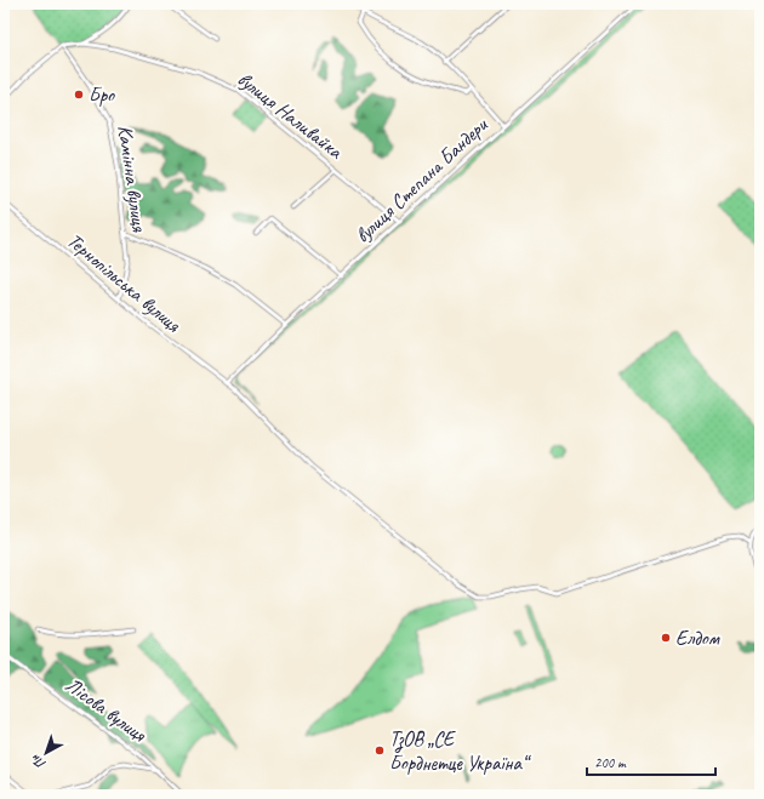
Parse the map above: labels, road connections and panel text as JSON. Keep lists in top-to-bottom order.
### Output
{
  "streets": {
    "street": [
      "вулиця Наливайка",
      "Камінна вулиця",
      "вулиця Степана Бандери",
      "Тернопільська вулиця",
      "Лісова вулиця"
    ]
  },
  "crossings": [
    ["вулиця Наливайка", "Камінна вулиця"],
    ["вулиця Наливайка", "вулиця Степана Бандери"],
    ["Камінна вулиця", "Тернопільська вулиця"],
    ["вулиця Степана Бандери", "Тернопільська вулиця"]
  ],
  "places": ["Бро", "Елдом", "ТзОВ „СЕ Борднетце Україна“"],
  "scale_bar": "200 m",
  "north": "bottom left"
}
